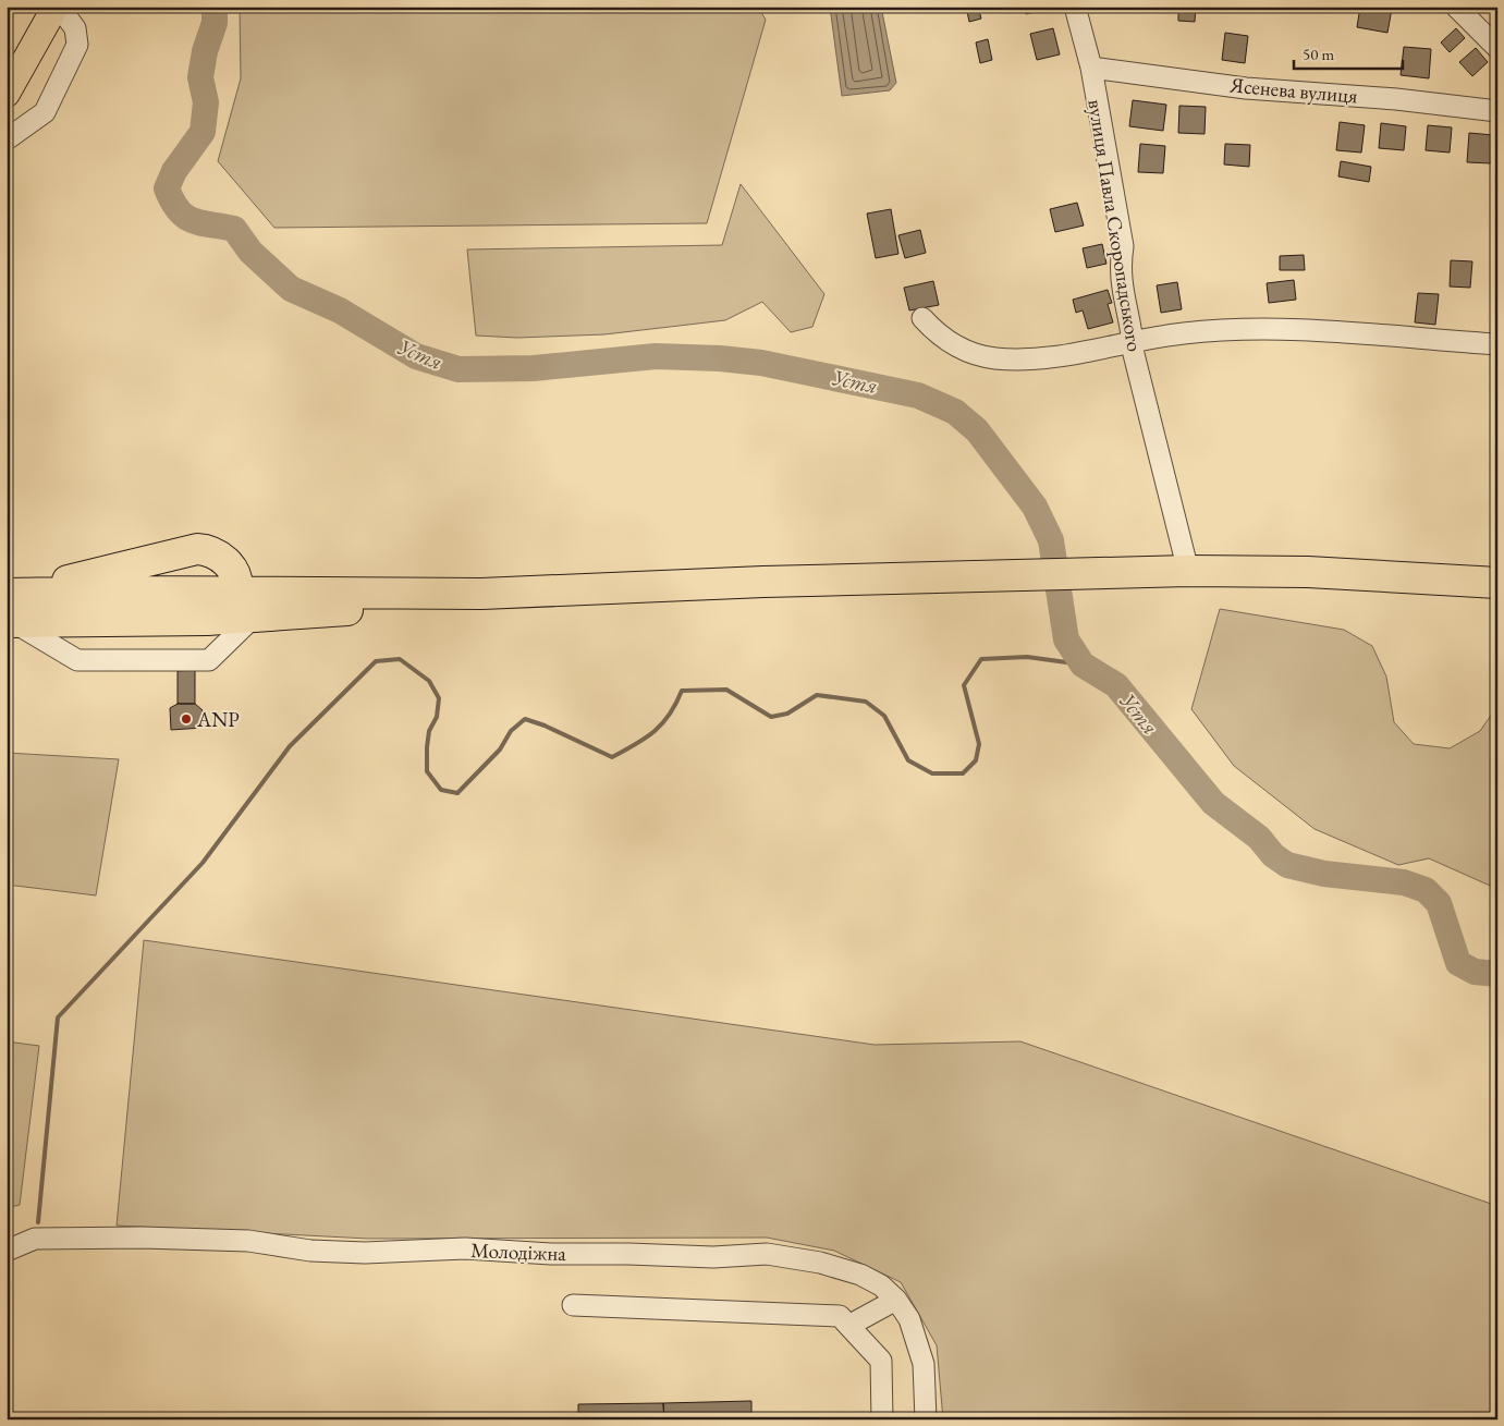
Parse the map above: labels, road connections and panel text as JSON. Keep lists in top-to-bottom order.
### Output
{
  "streets": {
    "street": ["Ясенева вулиця", "вулиця Павла Скоропадського", "Молодіжна"]
  },
  "crossings": [
    ["Ясенева вулиця", "вулиця Павла Скоропадського"]
  ],
  "water": ["Устя"],
  "places": ["ANP"],
  "scale_bar": "50 m"
}
